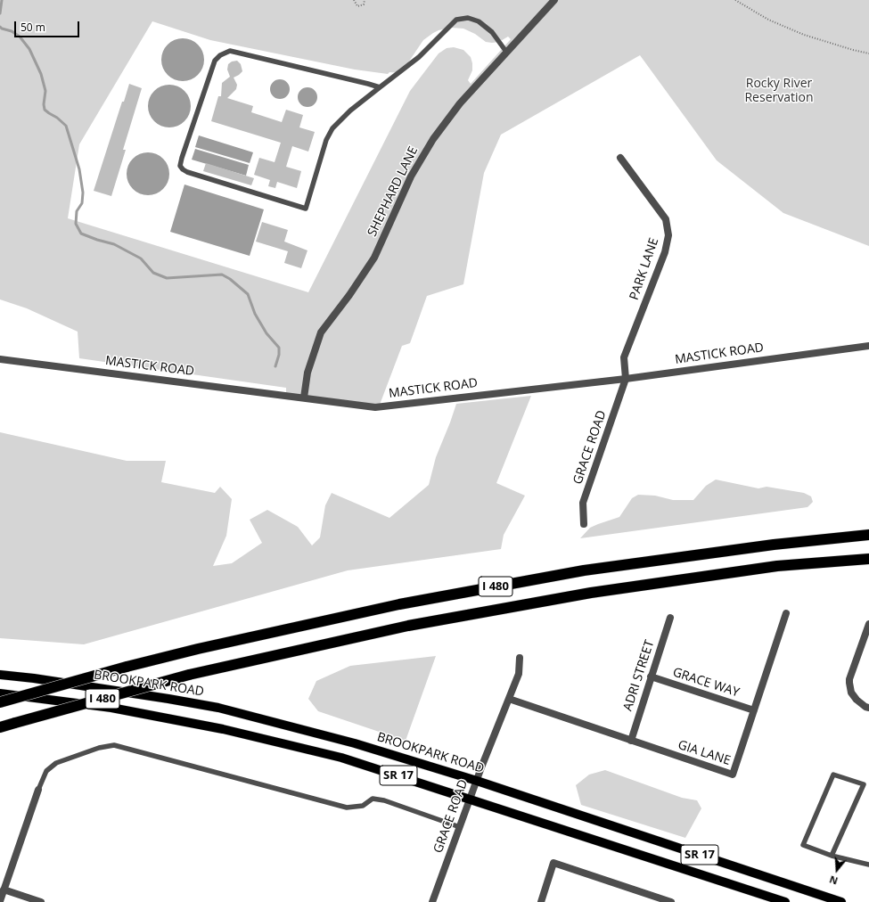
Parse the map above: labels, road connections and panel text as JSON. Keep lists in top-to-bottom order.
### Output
{
  "streets": {
    "highway": ["I 480"],
    "main road": ["BROOKPARK ROAD", "SR 17"],
    "street": [
      "SHEPHARD LANE",
      "PARK LANE",
      "MASTICK ROAD",
      "GRACE ROAD",
      "ADRI STREET",
      "GRACE WAY",
      "GIA LANE"
    ]
  },
  "crossings": [
    ["SHEPHARD LANE", "MASTICK ROAD"],
    ["PARK LANE", "MASTICK ROAD"],
    ["PARK LANE", "GRACE ROAD"],
    ["MASTICK ROAD", "GRACE ROAD"],
    ["GRACE ROAD", "BROOKPARK ROAD"],
    ["GRACE ROAD", "GIA LANE"],
    ["GRACE ROAD", "SR 17"],
    ["ADRI STREET", "GRACE WAY"],
    ["ADRI STREET", "GIA LANE"],
    ["GRACE WAY", "GIA LANE"]
  ],
  "parks": ["Rocky River Reservation"],
  "scale_bar": "50 m",
  "north": "bottom"
}
